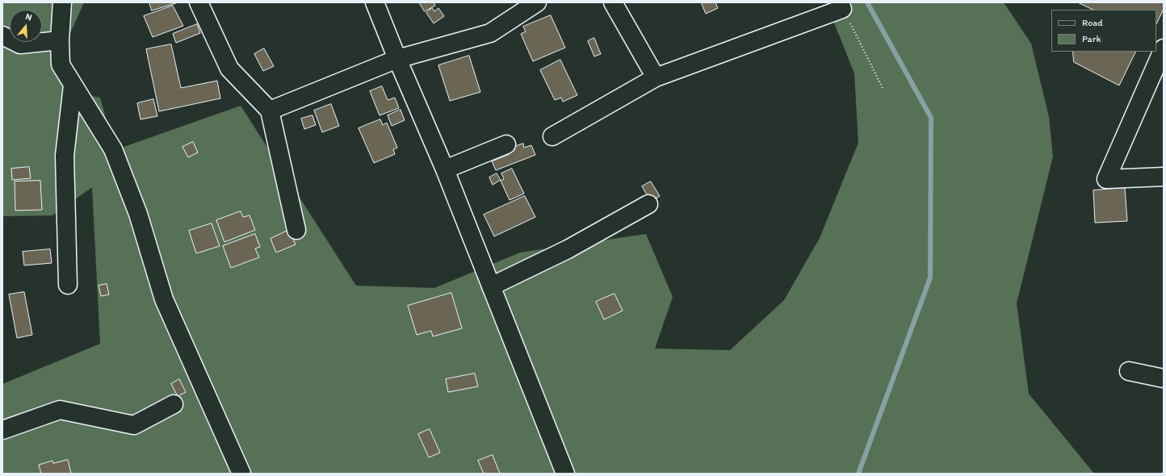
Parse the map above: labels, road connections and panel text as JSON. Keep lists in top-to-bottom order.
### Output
{
  "legend": ["Road", "Park"],
  "north": "top"
}
